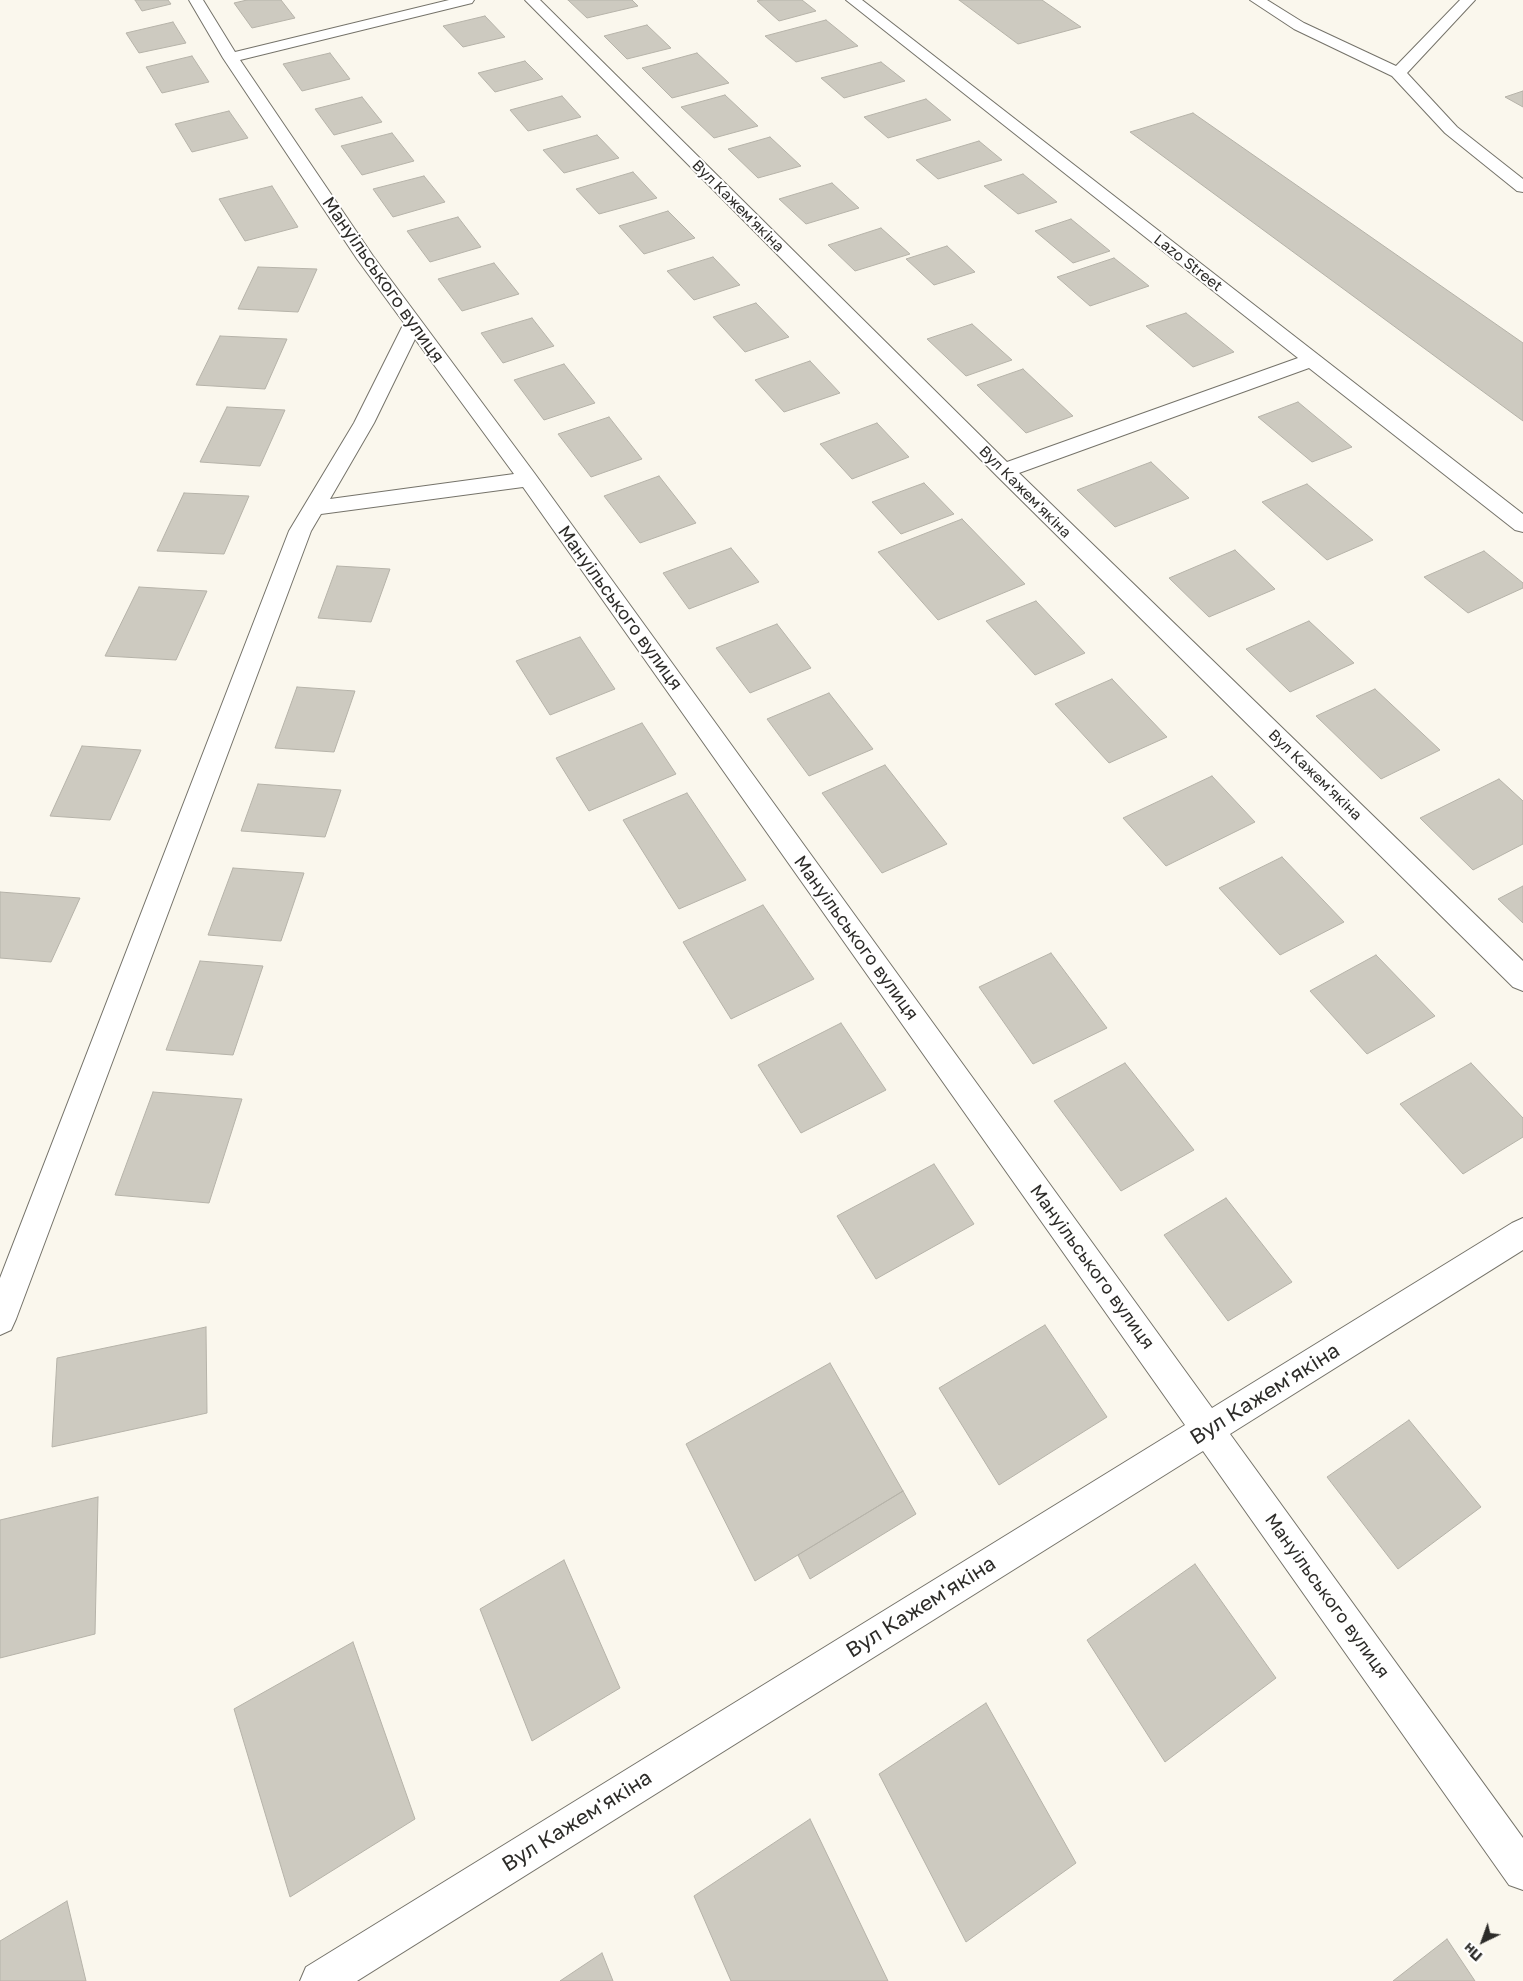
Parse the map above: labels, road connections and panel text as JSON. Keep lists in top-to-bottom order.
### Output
{
  "streets": {
    "street": ["Вул Кажем'якіна", "Lazo Street", "Мануільського вулиця"]
  },
  "crossings": [
    ["Вул Кажем'якіна", "Мануільського вулиця"]
  ],
  "north": "bottom left"
}
